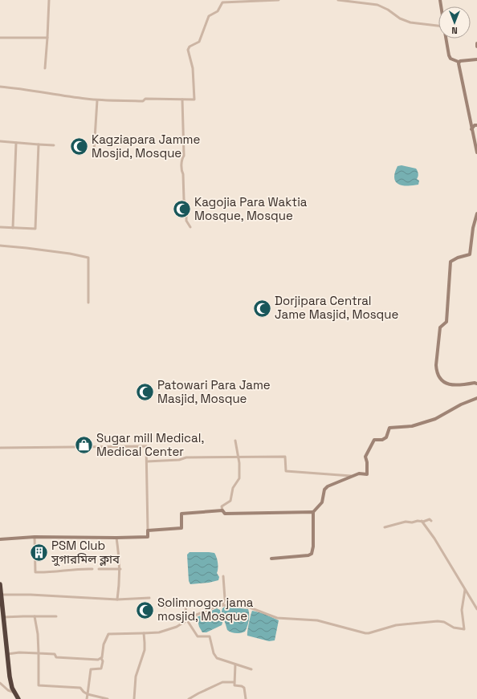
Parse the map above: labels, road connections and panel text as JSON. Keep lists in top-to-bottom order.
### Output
{
  "places": {
    "mosque": [
      "Kagziapara Jamme Mosjid, Mosque",
      "Kagojia Para Waktia Mosque, Mosque",
      "Dorjipara Central Jame Masjid, Mosque",
      "Patowari Para Jame Masjid, Mosque",
      "Solimnogor jama mosjid, Mosque"
    ],
    "shop": ["Sugar mill Medical, Medical Center"],
    "building": ["PSM Club সুগারমিল ক্লাব"]
  },
  "north": "bottom"
}
